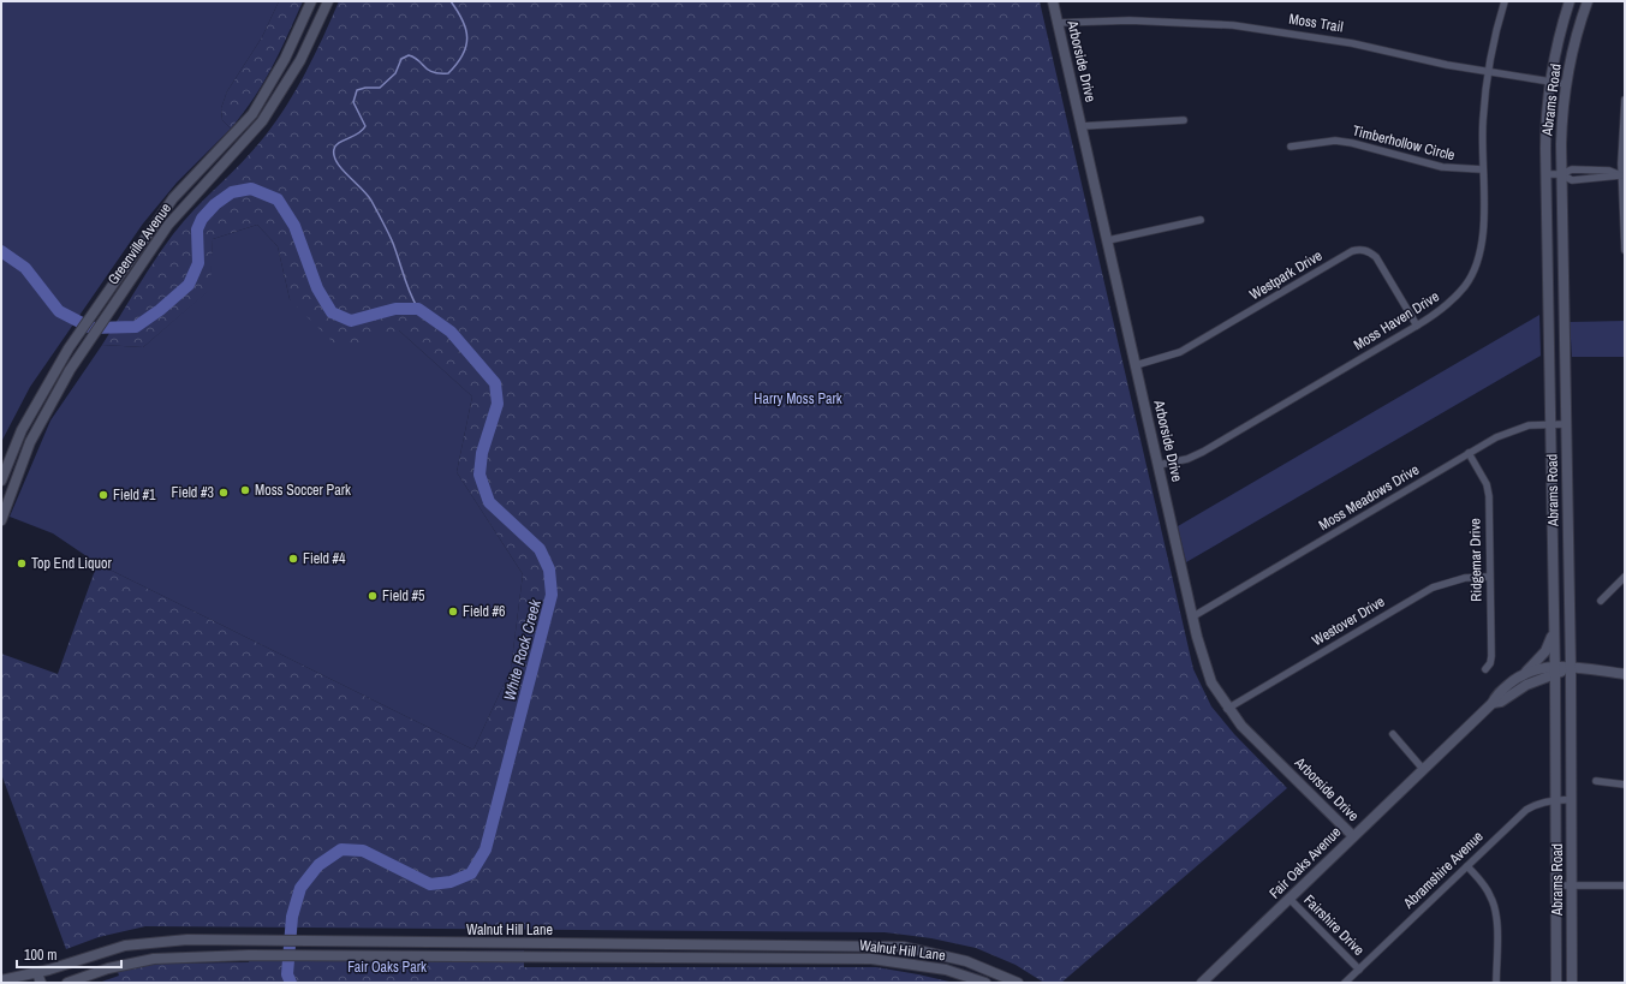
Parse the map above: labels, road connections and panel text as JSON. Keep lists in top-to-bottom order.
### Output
{
  "streets": {
    "main road": [
      "Arborside Drive",
      "Abrams Road",
      "Greenville Avenue",
      "Fair Oaks Avenue",
      "Walnut Hill Lane"
    ],
    "street": [
      "Moss Trail",
      "Timberhollow Circle",
      "Westpark Drive",
      "Moss Haven Drive",
      "Moss Meadows Drive",
      "Ridgemar Drive",
      "Westover Drive",
      "Abramshire Avenue",
      "Fairshire Drive"
    ]
  },
  "crossings": [
    ["Moss Trail", "Arborside Drive"],
    ["Moss Trail", "Abrams Road"],
    ["Moss Trail", "Moss Haven Drive"],
    ["Arborside Drive", "Westpark Drive"],
    ["Arborside Drive", "Moss Haven Drive"],
    ["Arborside Drive", "Moss Meadows Drive"],
    ["Arborside Drive", "Westover Drive"],
    ["Arborside Drive", "Fair Oaks Avenue"],
    ["Abrams Road", "Moss Meadows Drive"],
    ["Abrams Road", "Fair Oaks Avenue"],
    ["Abrams Road", "Abramshire Avenue"],
    ["Timberhollow Circle", "Moss Haven Drive"],
    ["Westpark Drive", "Moss Haven Drive"],
    ["Moss Meadows Drive", "Ridgemar Drive"],
    ["Ridgemar Drive", "Westover Drive"],
    ["Fair Oaks Avenue", "Fairshire Drive"],
    ["Abramshire Avenue", "Fairshire Drive"]
  ],
  "water": ["White Rock Creek"],
  "parks": ["Harry Moss Park", "Fair Oaks Park"],
  "places": [
    "Moss Soccer Park",
    "Field #3",
    "Field #1",
    "Field #4",
    "Top End Liquor",
    "Field #5",
    "Field #6"
  ],
  "scale_bar": "100 m"
}
